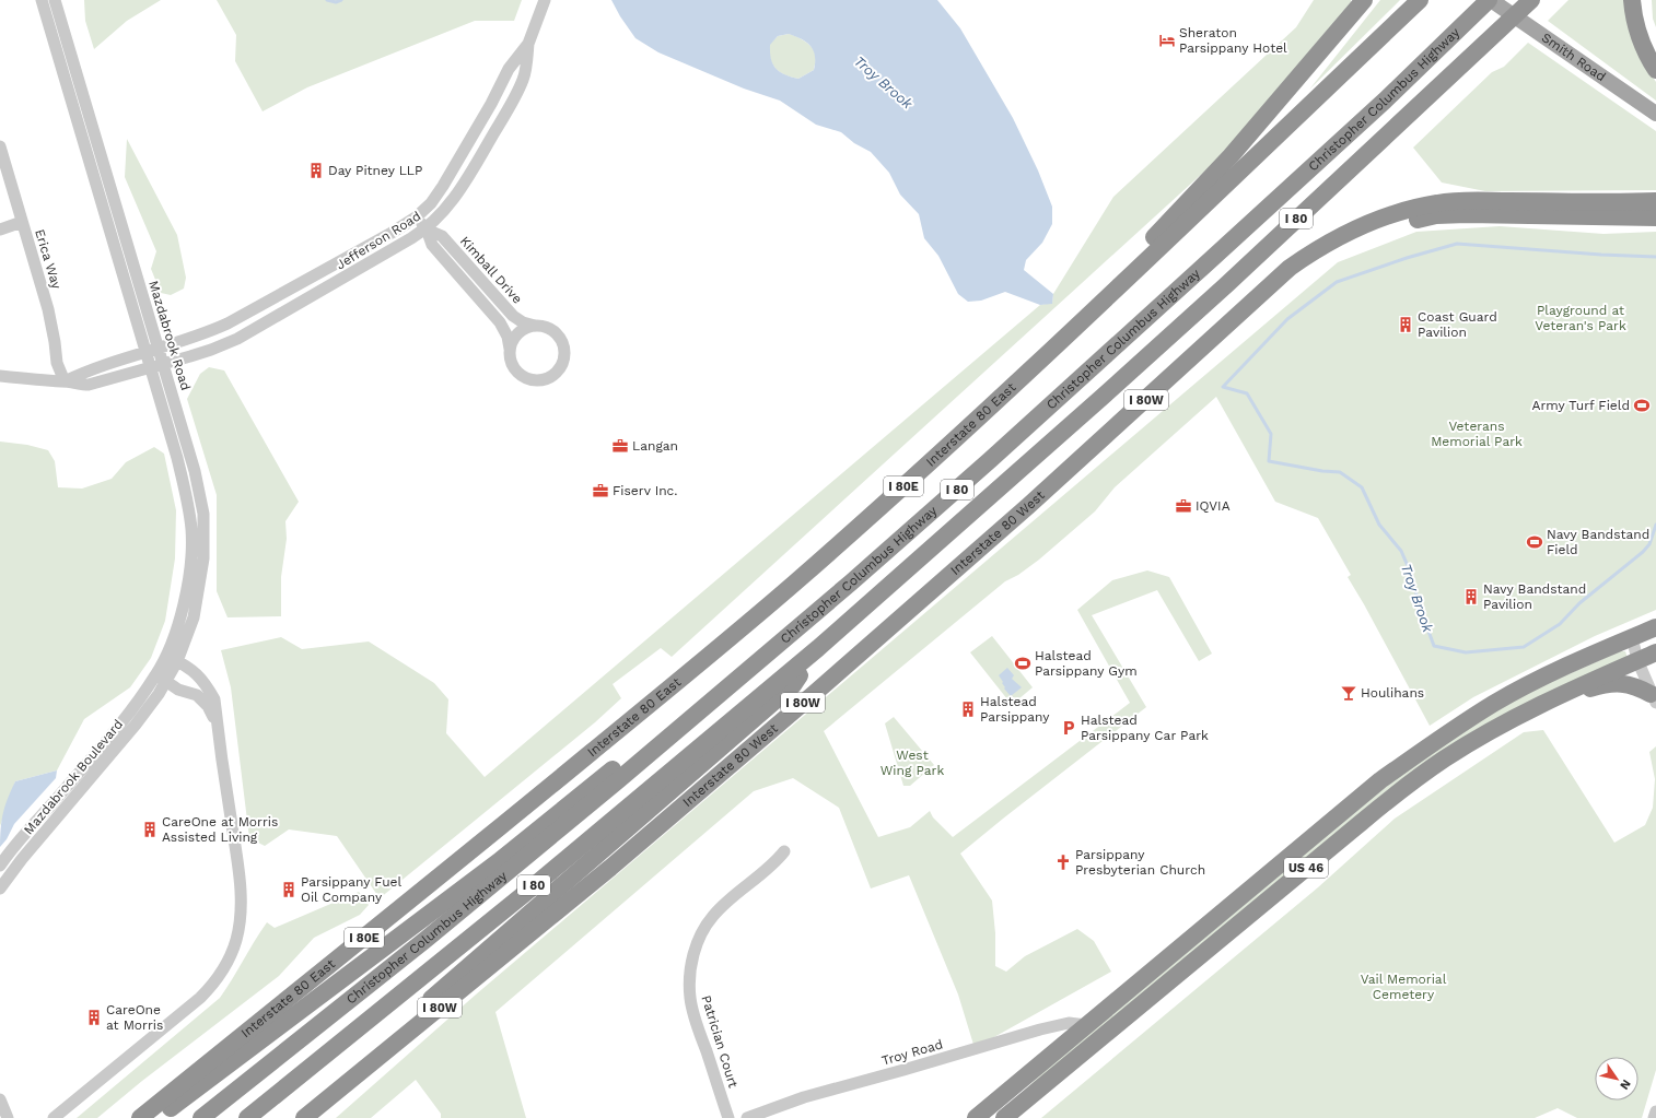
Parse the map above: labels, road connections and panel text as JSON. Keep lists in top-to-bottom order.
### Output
{
  "streets": {
    "highway": [
      "Christopher Columbus Highway",
      "I 80",
      "I 80W",
      "Interstate 80 East",
      "I 80E",
      "Interstate 80 West",
      "US 46"
    ],
    "main road": ["Smith Road"],
    "street": [
      "Jefferson Road",
      "Erica Way",
      "Kimball Drive",
      "Mazdabrook Road",
      "Mazdabrook Boulevard",
      "Patrician Court",
      "Troy Road"
    ]
  },
  "crossings": [
    ["Smith Road", "Christopher Columbus Highway"],
    ["Jefferson Road", "Erica Way"],
    ["Jefferson Road", "Kimball Drive"],
    ["Jefferson Road", "Mazdabrook Road"],
    ["Mazdabrook Road", "Mazdabrook Boulevard"],
    ["US 46", "Troy Road"]
  ],
  "water": ["Troy Brook"],
  "parks": [
    "Playground at Veteran's Park",
    "Veterans Memorial Park",
    "West Wing Park",
    "Vail Memorial Cemetery"
  ],
  "places": {
    "hotel": ["Sheraton Parsippany Hotel"],
    "building": [
      "Day Pitney LLP",
      "Coast Guard Pavilion",
      "Navy Bandstand Pavilion",
      "Halstead Parsippany",
      "CareOne at Morris Assisted Living",
      "Parsippany Fuel Oil Company",
      "CareOne at Morris"
    ],
    "sports": ["Army Turf Field", "Navy Bandstand Field", "Halstead Parsippany Gym"],
    "office": ["Langan", "Fiserv Inc.", "IQVIA"],
    "bar": ["Houlihans"],
    "parking": ["Halstead Parsippany Car Park"],
    "church": ["Parsippany Presbyterian Church"]
  },
  "north": "bottom right"
}
